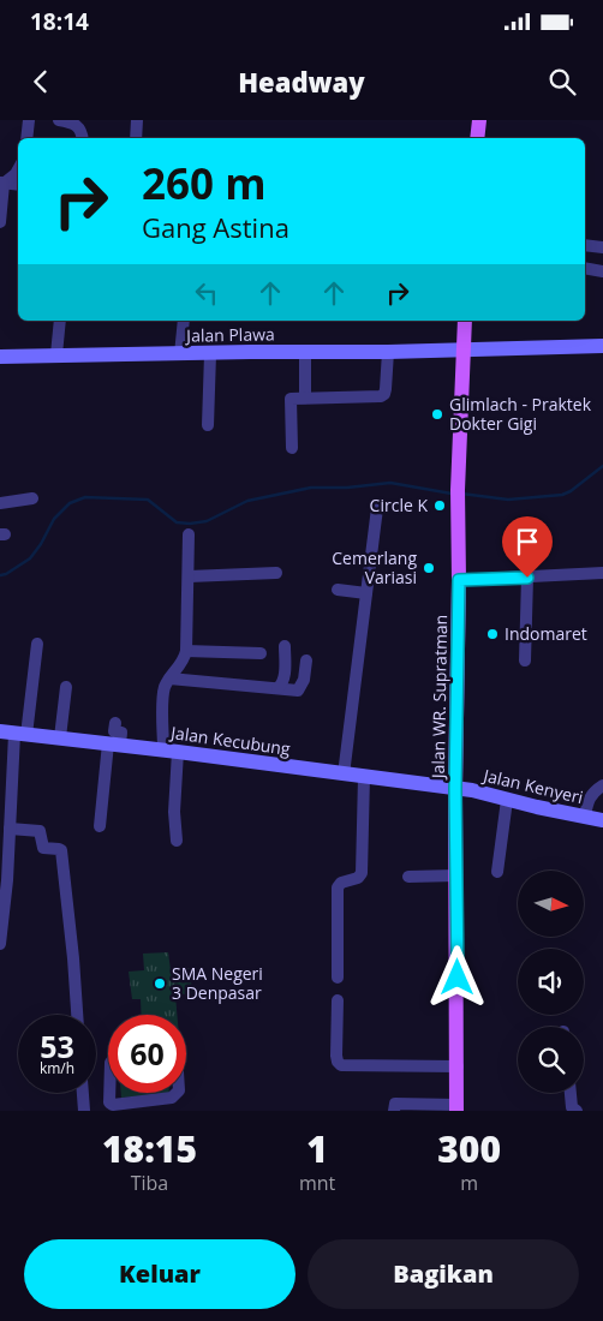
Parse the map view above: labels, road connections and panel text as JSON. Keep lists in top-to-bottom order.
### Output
{
  "streets": {
    "main road": ["Jalan WR. Supratman"],
    "street": ["Jalan Plawa", "Jalan Kecubung", "Jalan Kenyeri"]
  },
  "crossings": [
    ["Jalan Plawa", "Jalan WR. Supratman"],
    ["Jalan WR. Supratman", "Jalan Kecubung"],
    ["Jalan WR. Supratman", "Jalan Kenyeri"],
    ["Jalan Kecubung", "Jalan Kenyeri"]
  ],
  "places": [
    "Glimlach - Praktek Dokter Gigi",
    "Circle K",
    "Cemerlang Variasi",
    "Indomaret",
    "SMA Negeri 3 Denpasar"
  ],
  "north": "right",
  "page": {
    "status": "18:14",
    "header": "Headway",
    "turn": ["260 m", "Gang Astina"],
    "speed": "53 km/h",
    "limit": "60",
    "eta": [
      "18:15",
      "Tiba",
      "1",
      "mnt",
      "300",
      "m"
    ],
    "buttons": ["Keluar", "Bagikan"]
  }
}
